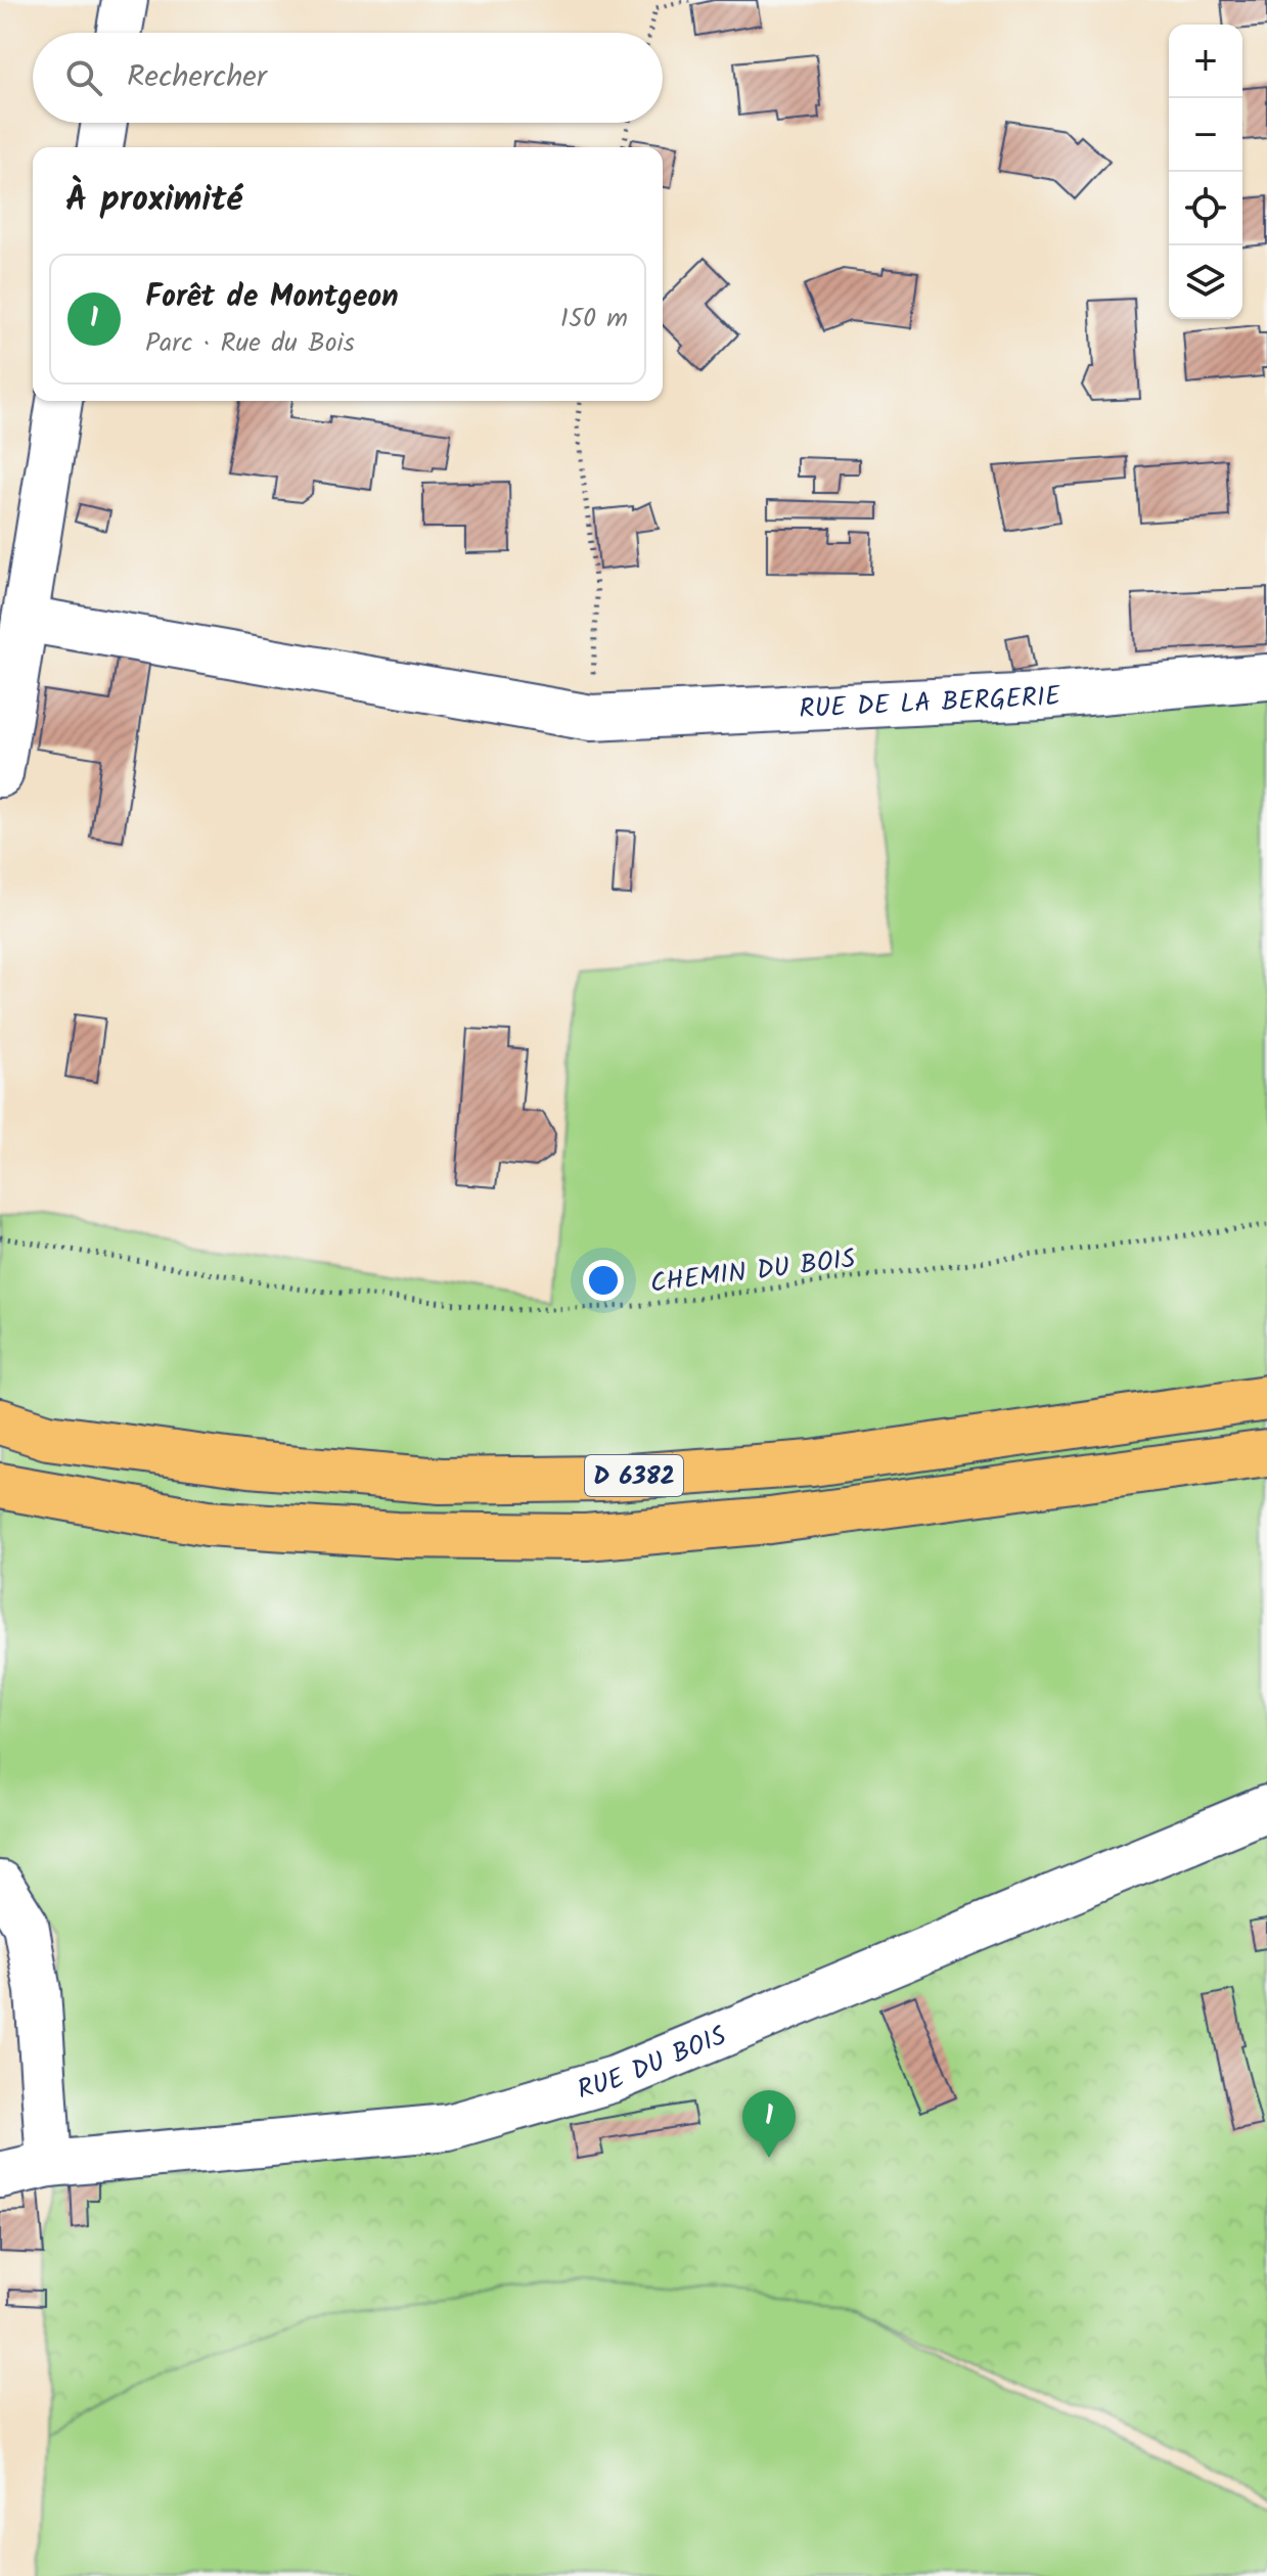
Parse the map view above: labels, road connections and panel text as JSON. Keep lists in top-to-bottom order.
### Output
{
  "streets": {
    "highway": ["D 6382"],
    "street": ["RUE DE LA BERGERIE", "RUE DU BOIS"],
    "path": ["CHEMIN DU BOIS"]
  },
  "page": {
    "map_buttons": ["+", "−"],
    "search": "Rechercher",
    "heading": "À proximité",
    "list": [
      {
        "mark": "1",
        "name": "Forêt de Montgeon",
        "note": "Parc · Rue du Bois",
        "value": "150 m"
      }
    ],
    "pins": "1"
  }
}
